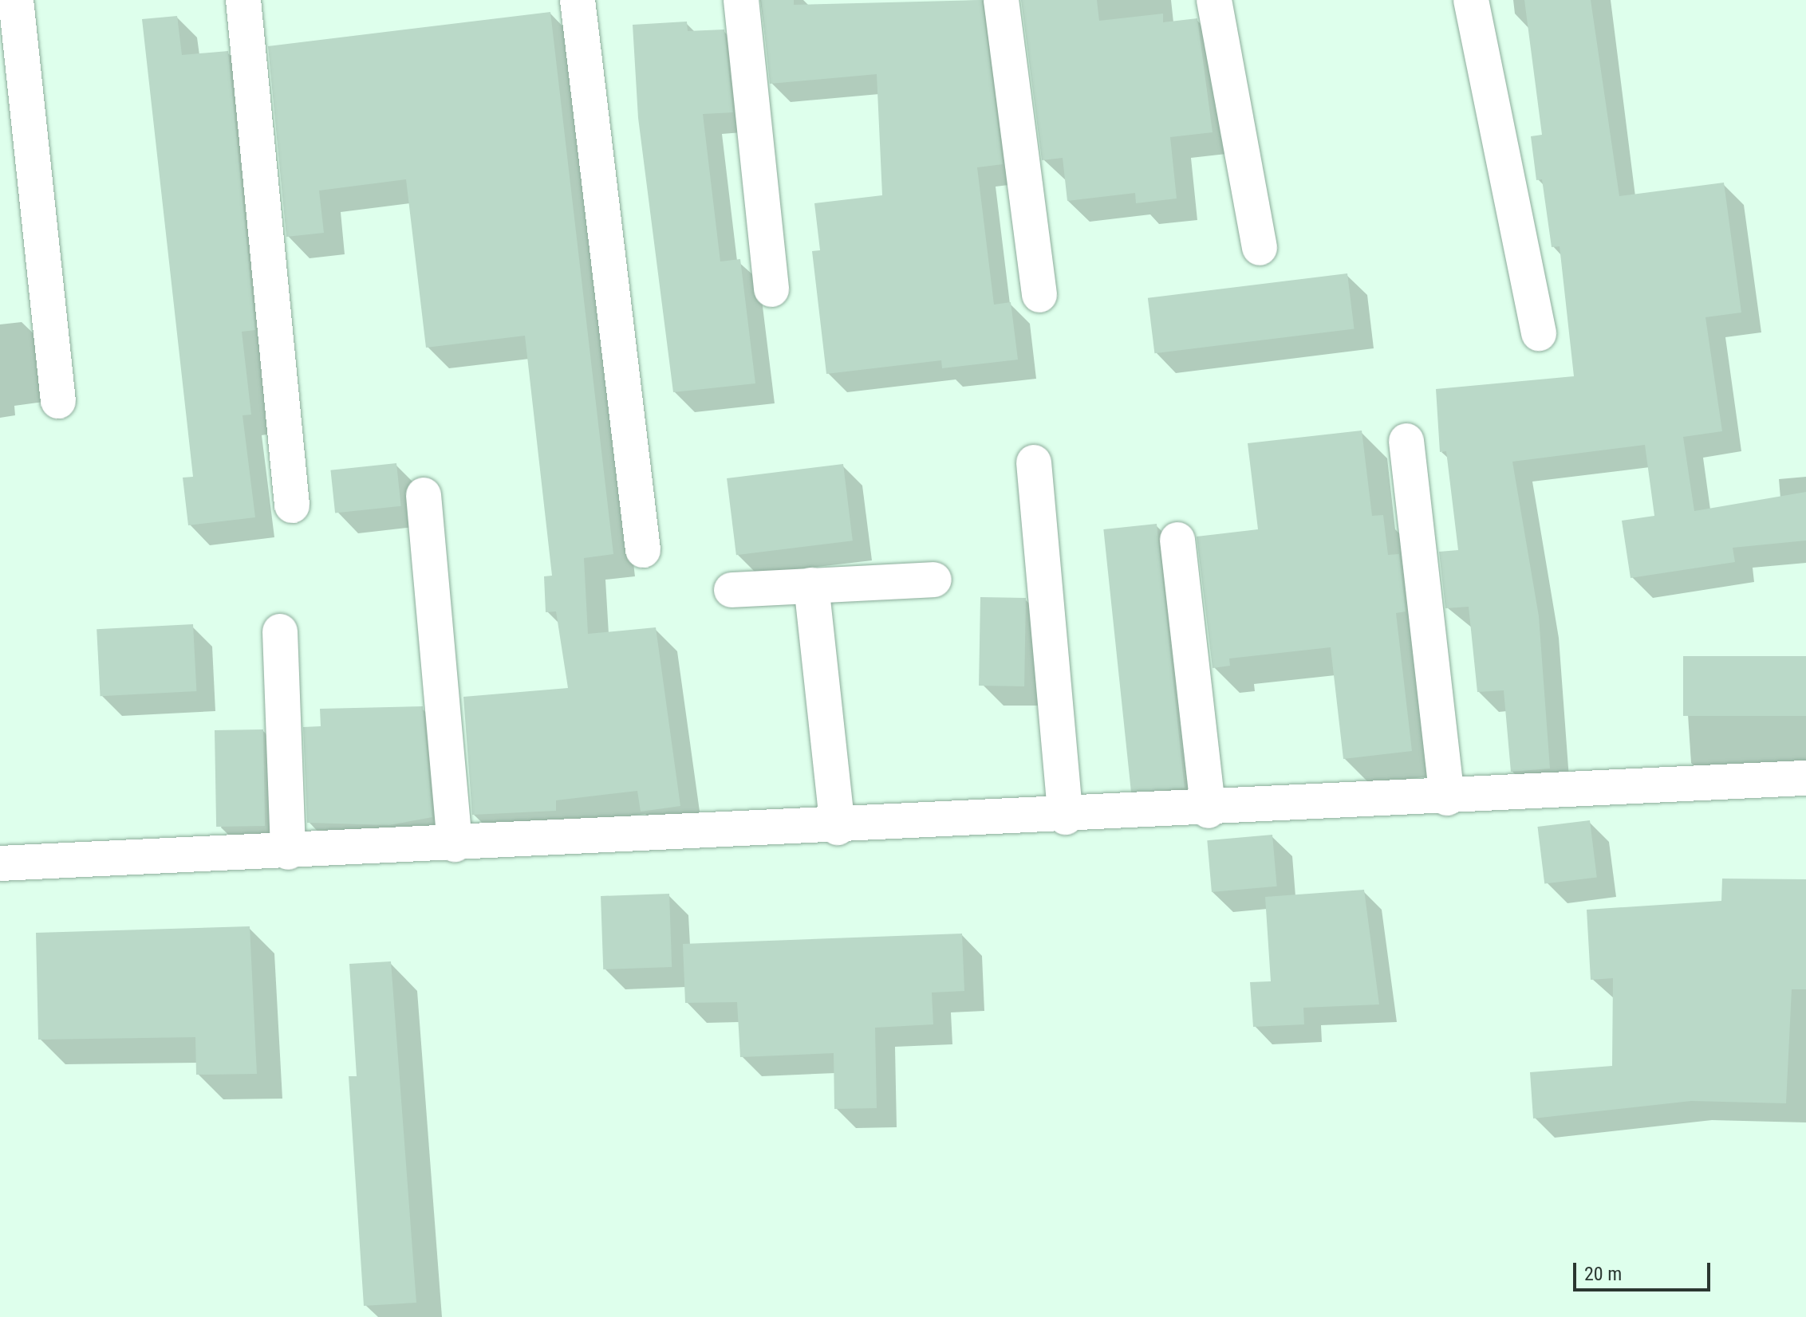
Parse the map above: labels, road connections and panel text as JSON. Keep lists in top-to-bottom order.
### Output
{
  "scale_bar": "20 m"
}
